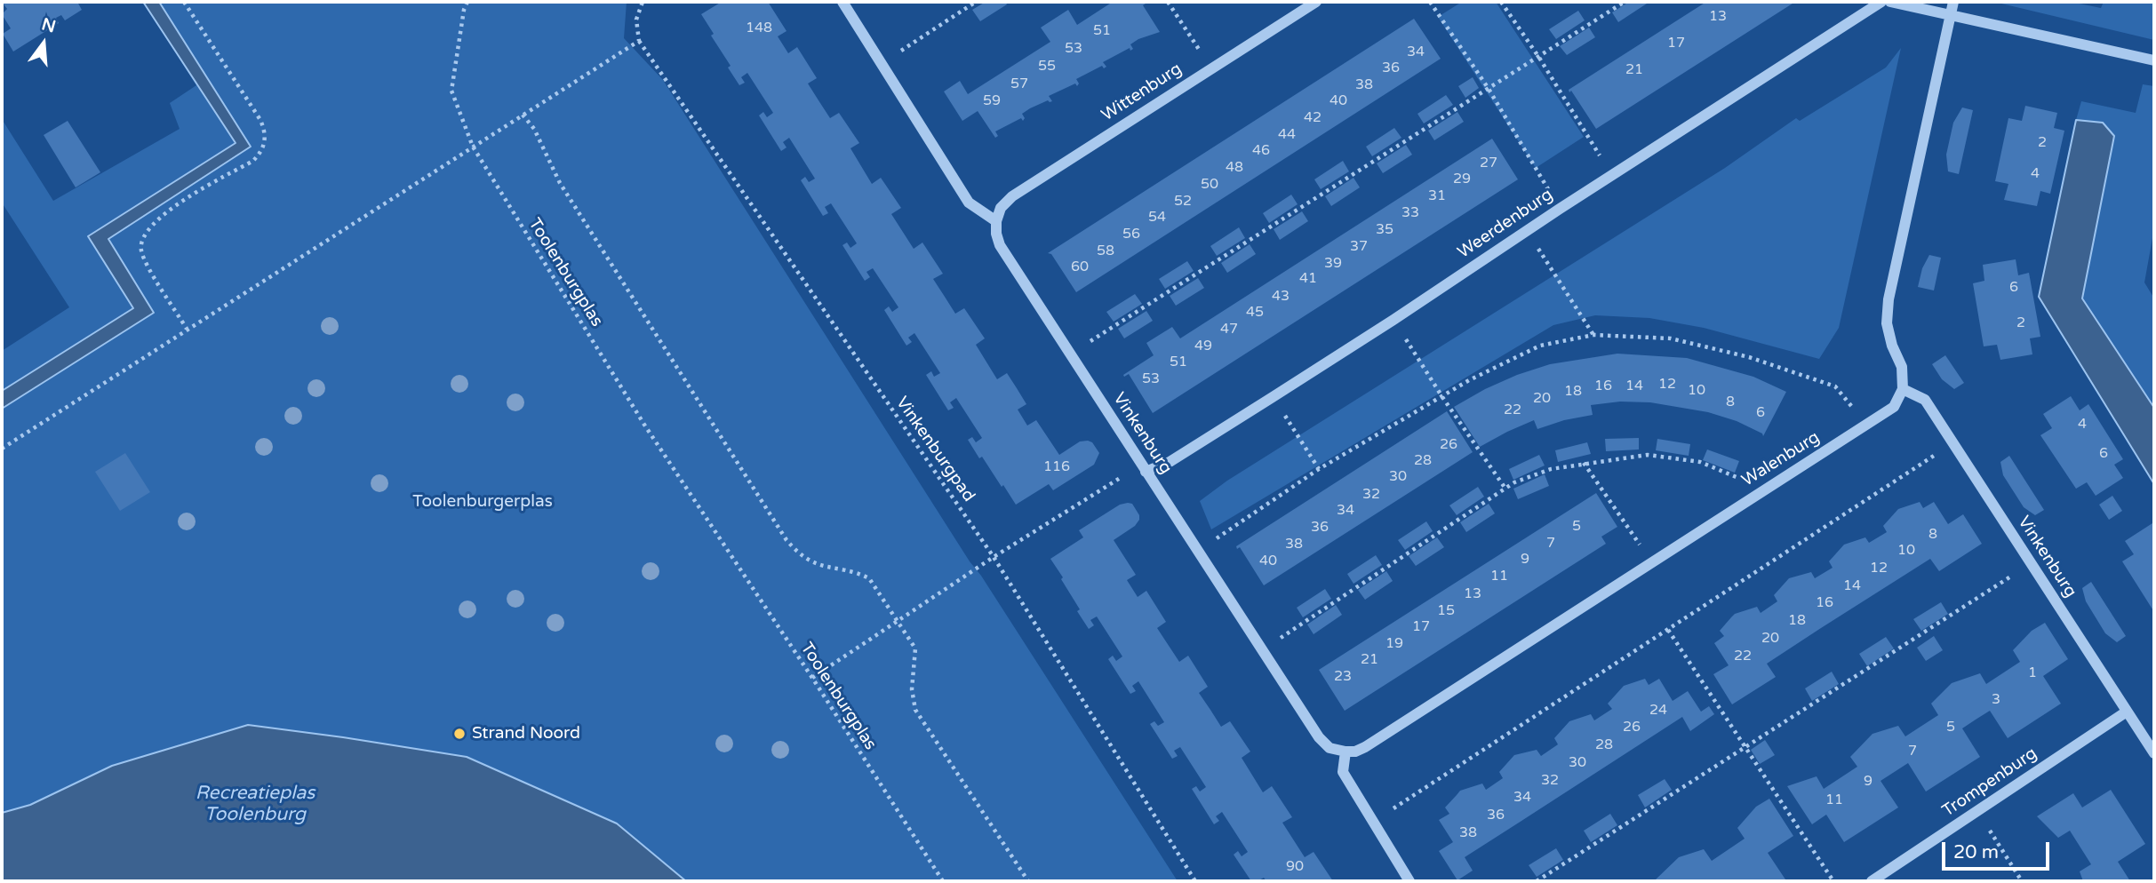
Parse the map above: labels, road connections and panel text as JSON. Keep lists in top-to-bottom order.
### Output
{
  "streets": {
    "street": [
      "Wittenburg",
      "Weerdenburg",
      "Vinkenburg",
      "Walenburg",
      "Trompenburg"
    ],
    "path": ["Toolenburgplas", "Vinkenburgpad"]
  },
  "crossings": [
    ["Wittenburg", "Vinkenburg"],
    ["Weerdenburg", "Vinkenburg"],
    ["Vinkenburg", "Walenburg"],
    ["Vinkenburg", "Trompenburg"]
  ],
  "water": ["Recreatieplas Toolenburg"],
  "parks": ["Toolenburgerplas"],
  "places": ["Strand Noord"],
  "house_numbers": [
    "13",
    "148",
    "51",
    "17",
    "53",
    "34",
    "55",
    "36",
    "21",
    "57",
    "38",
    "59",
    "40",
    "42",
    "44",
    "2",
    "46",
    "27",
    "48",
    "4",
    "29",
    "50",
    "31",
    "52",
    "33",
    "54",
    "35",
    "56",
    "37",
    "58",
    "39",
    "60",
    "41",
    "6",
    "43",
    "45",
    "2",
    "47",
    "49",
    "51",
    "53",
    "12",
    "16",
    "14",
    "10",
    "18",
    "20",
    "8",
    "22",
    "6",
    "4",
    "26",
    "6",
    "28",
    "116",
    "30",
    "32",
    "34",
    "5",
    "36",
    "8",
    "7",
    "38",
    "10",
    "9",
    "40",
    "12",
    "11",
    "14",
    "13",
    "16",
    "15",
    "18",
    "17",
    "20",
    "19",
    "22",
    "21",
    "1",
    "23",
    "3",
    "24",
    "26",
    "5",
    "28",
    "7",
    "30",
    "32",
    "9",
    "34",
    "11",
    "36",
    "38",
    "90"
  ],
  "scale_bar": "20 m",
  "north": "top"
}
